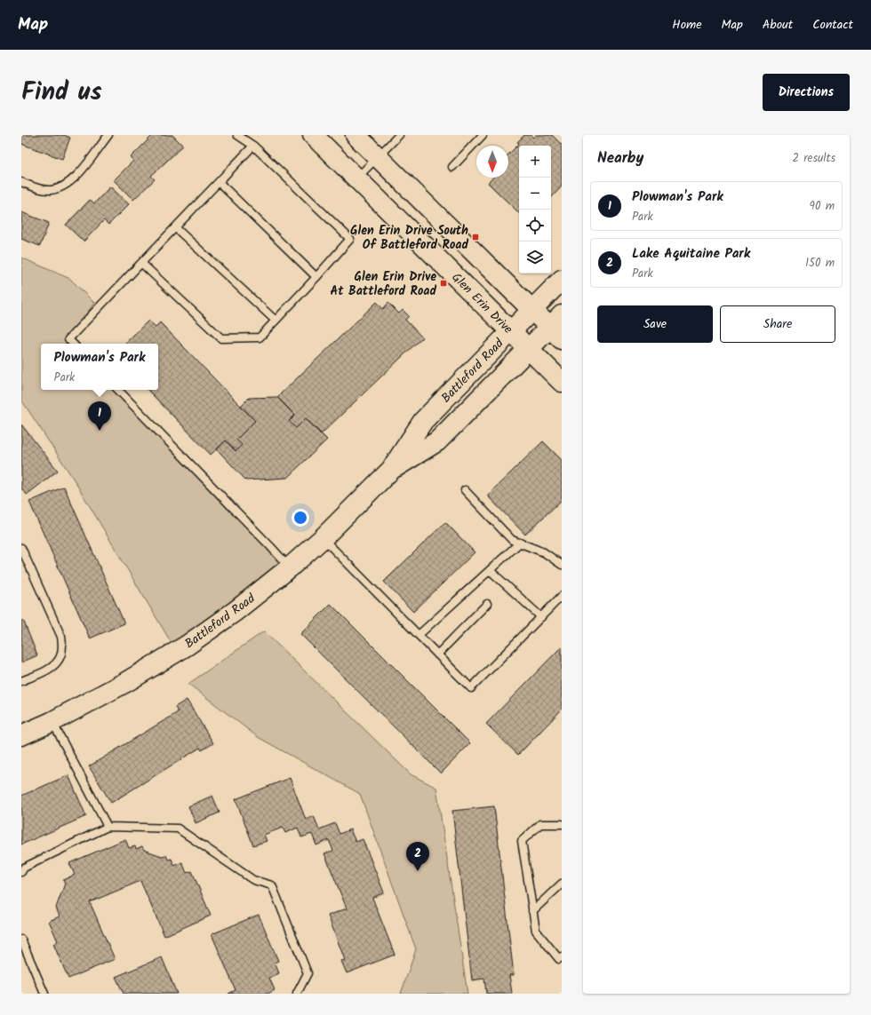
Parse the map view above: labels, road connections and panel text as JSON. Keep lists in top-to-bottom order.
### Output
{
  "streets": {
    "street": ["Glen Erin Drive", "Battleford Road"]
  },
  "crossings": [
    ["Glen Erin Drive", "Battleford Road"]
  ],
  "places": {
    "transit": ["Glen Erin Drive South Of Battleford Road", "Glen Erin Drive At Battleford Road"]
  },
  "north": "bottom",
  "page": {
    "header": "Map",
    "nav": [
      "Home",
      "Map",
      "About",
      "Contact"
    ],
    "title": "Find us",
    "buttons": [
      "Directions",
      ["Save", "Share"]
    ],
    "heading": ["Nearby", "2 results"],
    "map_buttons": ["+", "−"],
    "list": [
      {
        "mark": "1",
        "name": "Plowman's Park",
        "note": "Park",
        "value": "90 m"
      },
      {
        "mark": "2",
        "name": "Lake Aquitaine Park",
        "note": "Park",
        "value": "150 m"
      }
    ],
    "popup": ["Plowman's Park", "Park"],
    "pins": ["1", "2"]
  }
}
